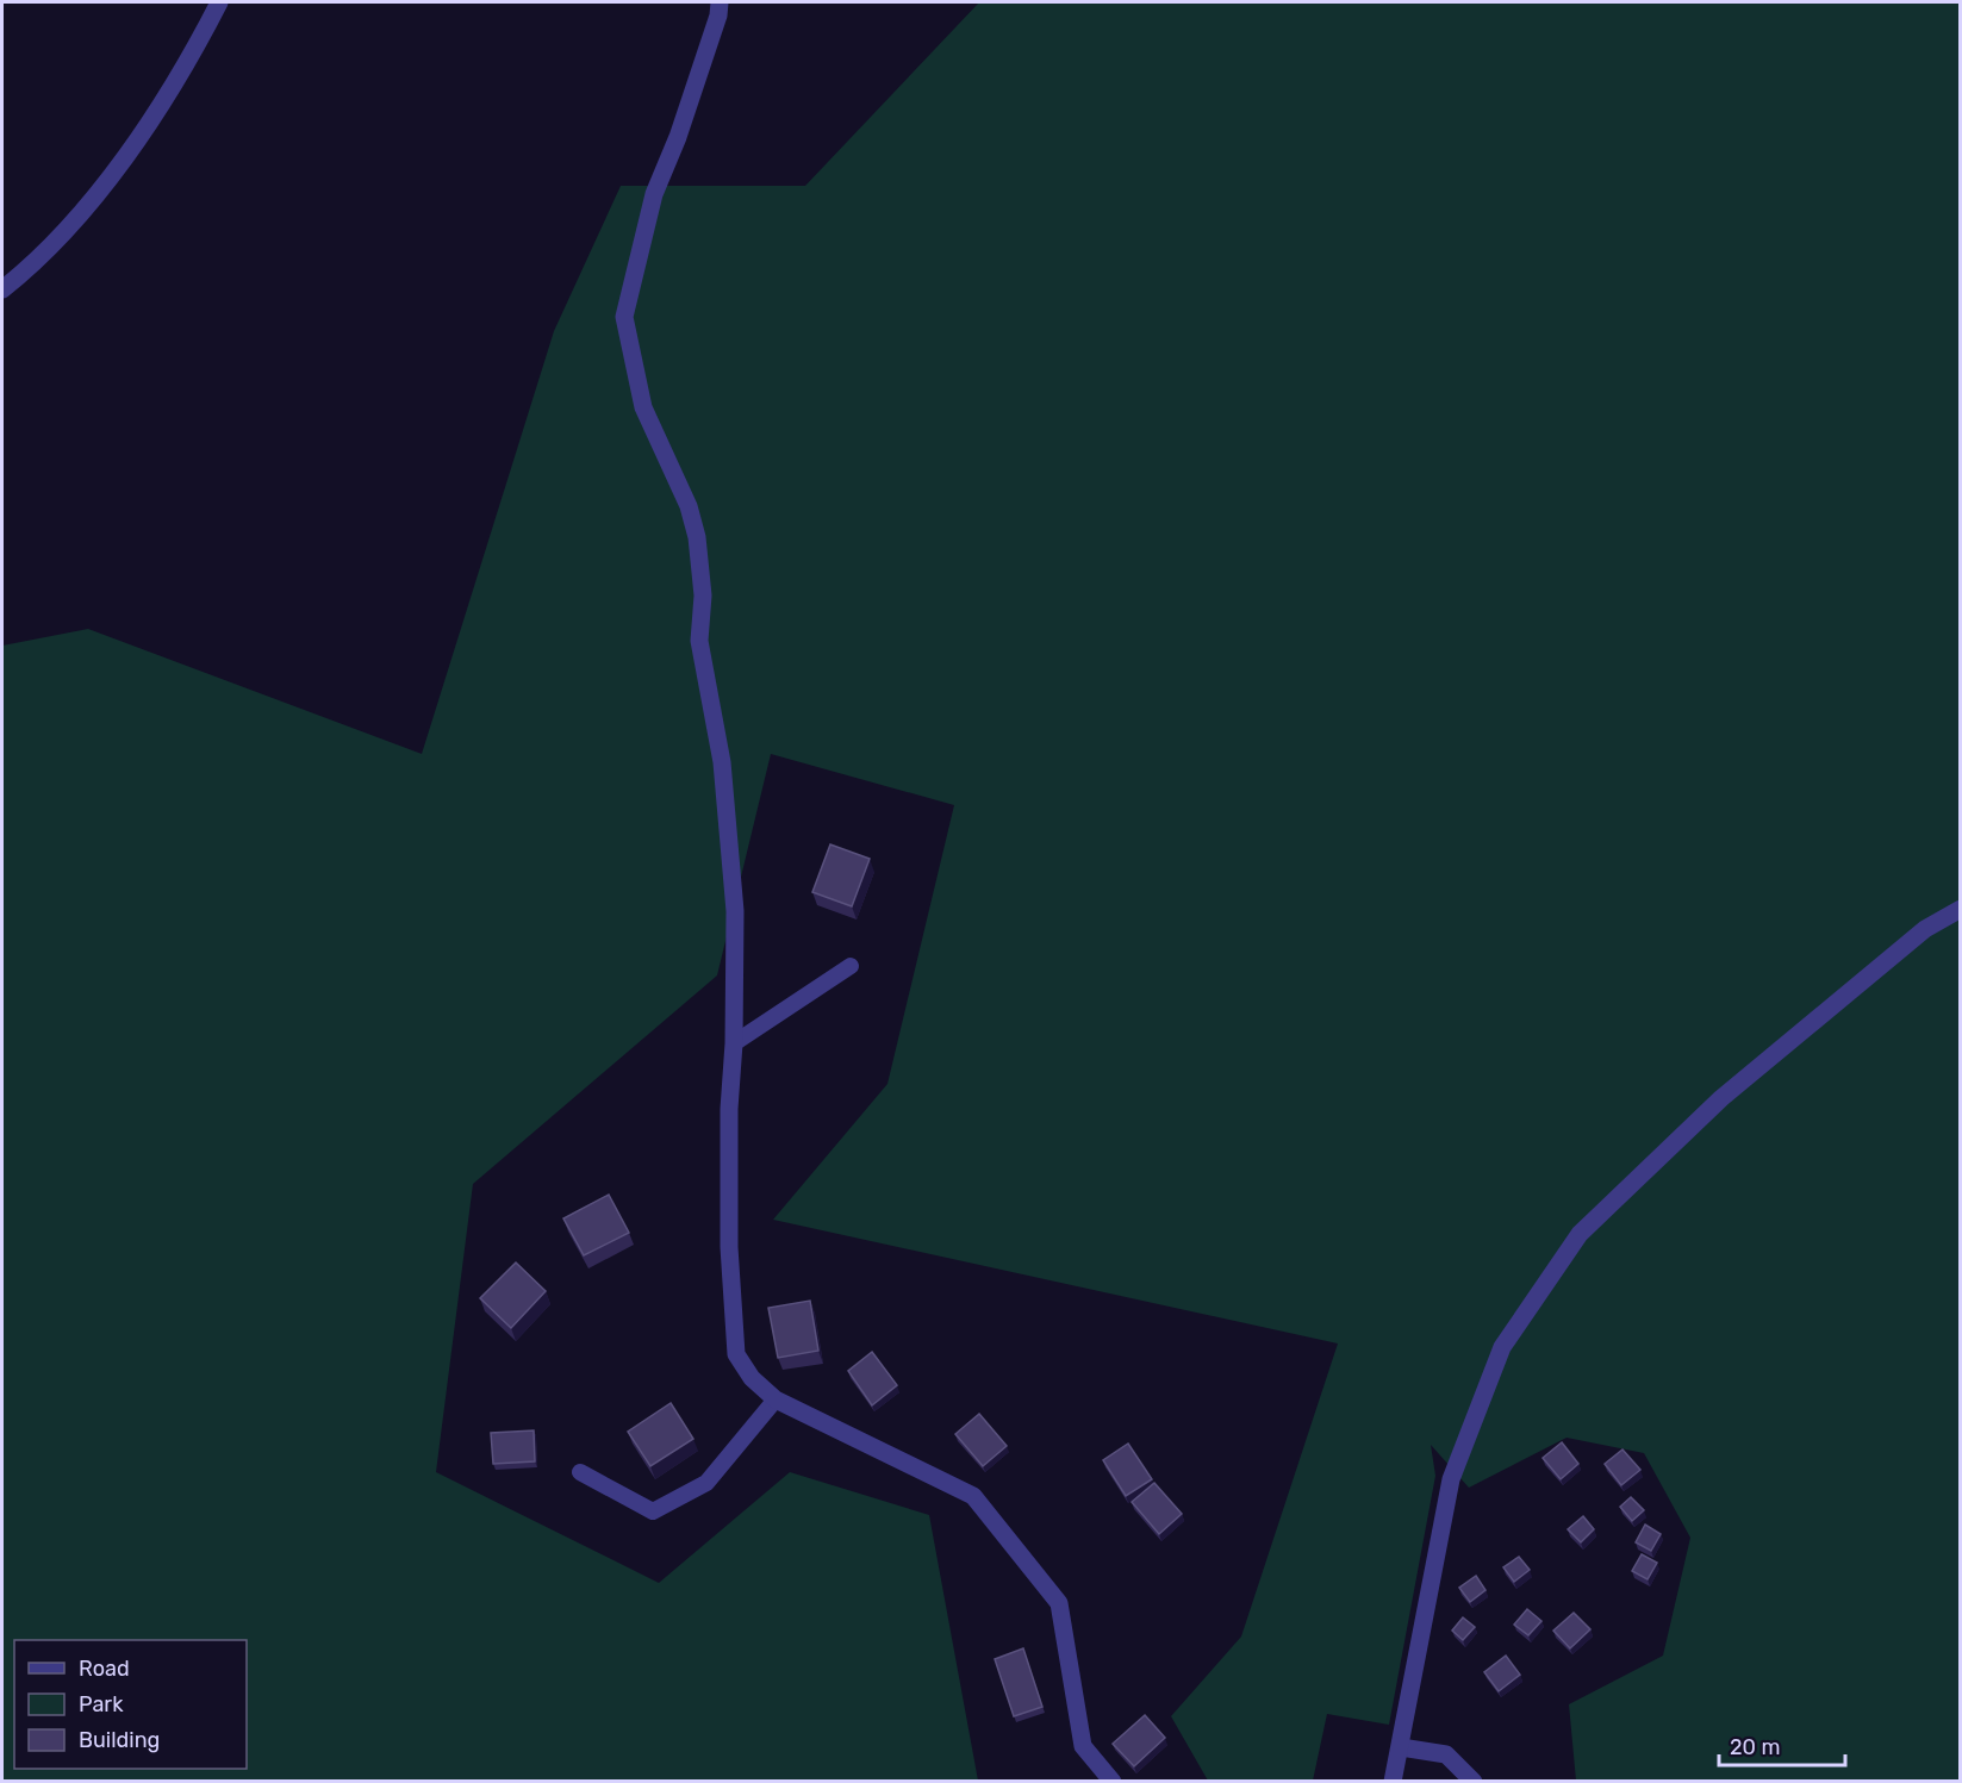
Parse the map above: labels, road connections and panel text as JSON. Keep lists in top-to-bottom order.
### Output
{
  "legend": ["Road", "Park", "Building"],
  "scale_bar": "20 m"
}
